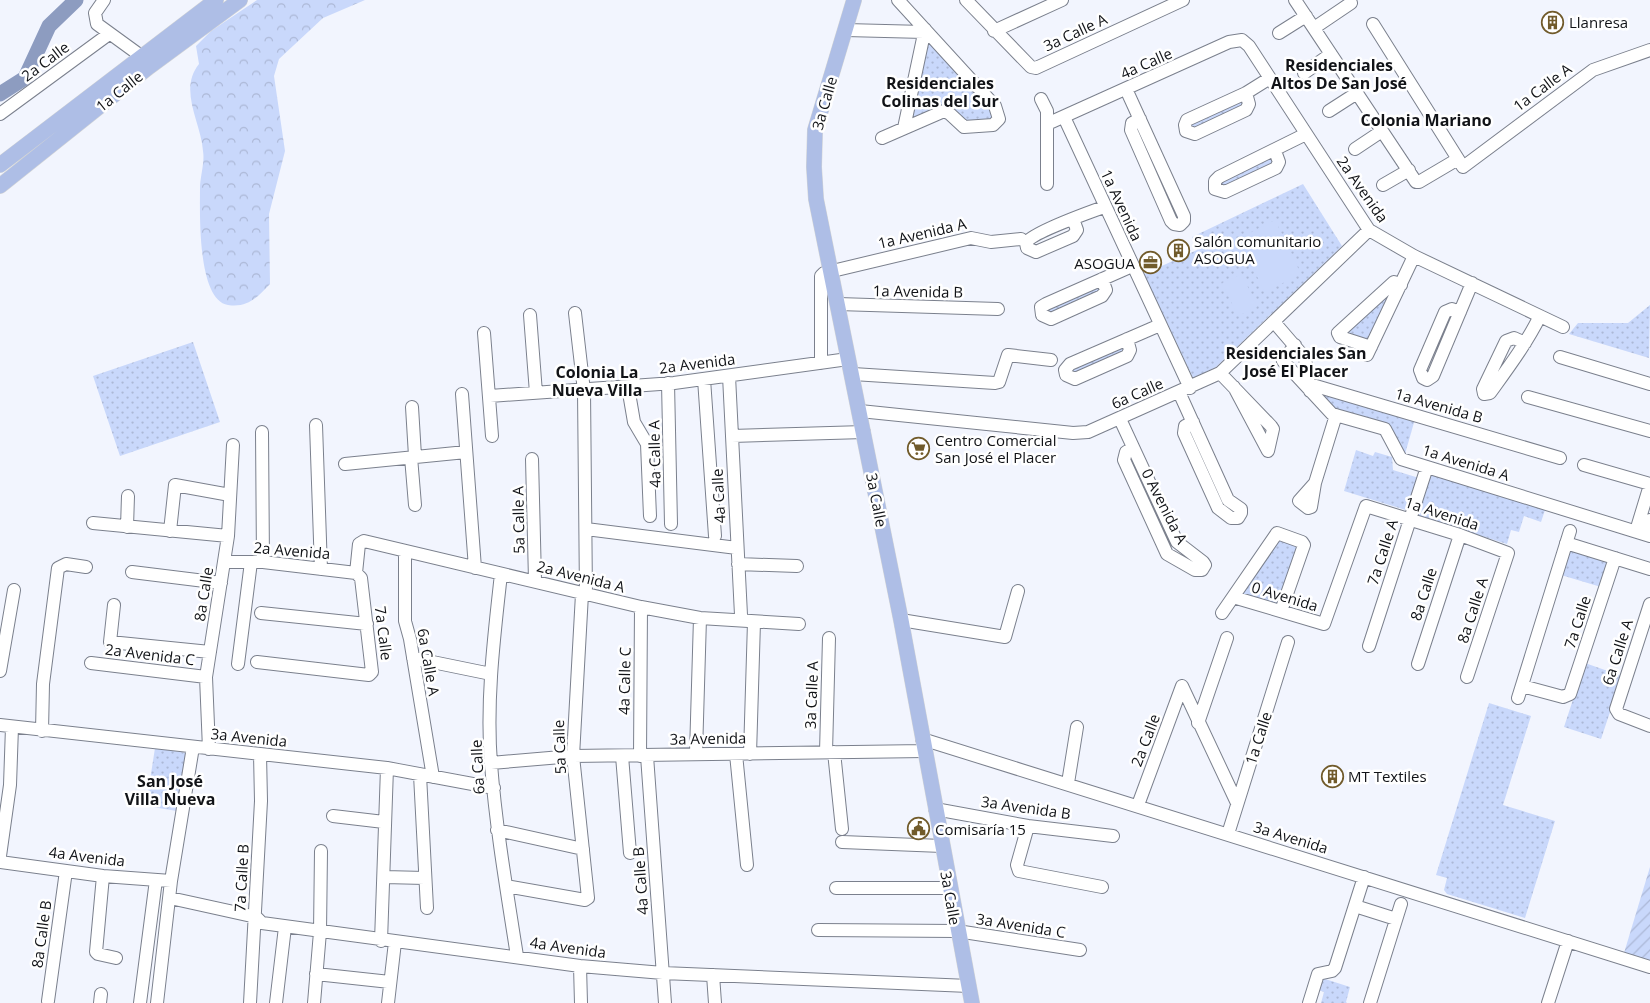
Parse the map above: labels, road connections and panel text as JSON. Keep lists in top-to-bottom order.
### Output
{
  "streets": {
    "main road": ["1a Calle", "3a Calle"],
    "street": [
      "3a Calle A",
      "2a Calle",
      "4a Calle",
      "1a Calle A",
      "2a Avenida",
      "1a Avenida",
      "1a Avenida A",
      "1a Avenida B",
      "6a Calle",
      "4a Calle A",
      "0 Avenida A",
      "5a Calle A",
      "7a Calle A",
      "2a Avenida A",
      "8a Calle",
      "0 Avenida",
      "8a Calle A",
      "7a Calle",
      "6a Calle A",
      "2a Avenida C",
      "4a Calle C",
      "3a Avenida",
      "5a Calle",
      "3a Avenida B",
      "4a Avenida",
      "7a Calle B",
      "4a Calle B",
      "3a Avenida C",
      "8a Calle B"
    ]
  },
  "crossings": [
    ["3a Calle A", "3a Avenida"],
    ["2a Calle", "3a Avenida"],
    ["4a Calle", "2a Avenida"],
    ["4a Calle", "1a Avenida"],
    ["1a Calle", "3a Avenida"],
    ["3a Calle", "2a Avenida"],
    ["3a Calle", "1a Avenida A"],
    ["3a Calle", "1a Avenida B"],
    ["3a Calle", "6a Calle"],
    ["3a Calle", "3a Avenida"],
    ["3a Calle", "3a Avenida B"],
    ["3a Calle", "4a Avenida"],
    ["3a Calle", "3a Avenida C"],
    ["2a Avenida", "6a Calle"],
    ["2a Avenida", "4a Calle A"],
    ["2a Avenida", "8a Calle"],
    ["2a Avenida", "7a Calle"],
    ["2a Avenida", "5a Calle"],
    ["1a Avenida", "6a Calle"],
    ["1a Avenida", "7a Calle A"],
    ["1a Avenida", "8a Calle"],
    ["1a Avenida", "0 Avenida"],
    ["1a Avenida", "8a Calle A"],
    ["1a Avenida A", "1a Avenida B"],
    ["1a Avenida A", "7a Calle A"],
    ["6a Calle", "0 Avenida A"],
    ["6a Calle", "2a Avenida A"],
    ["6a Calle", "3a Avenida"],
    ["6a Calle", "5a Calle"],
    ["6a Calle", "4a Avenida"],
    ["5a Calle A", "2a Avenida A"],
    ["2a Avenida A", "7a Calle"],
    ["2a Avenida A", "6a Calle A"],
    ["2a Avenida A", "4a Calle C"],
    ["2a Avenida A", "5a Calle"],
    ["8a Calle", "2a Avenida C"],
    ["8a Calle", "3a Avenida"],
    ["6a Calle A", "3a Avenida"],
    ["4a Calle C", "3a Avenida"],
    ["4a Calle C", "4a Calle B"],
    ["3a Avenida", "5a Calle"],
    ["3a Avenida", "7a Calle B"],
    ["3a Avenida", "4a Calle B"],
    ["4a Avenida", "7a Calle B"],
    ["4a Avenida", "4a Calle B"],
    ["4a Avenida", "8a Calle B"]
  ],
  "districts": [
    "Residenciales Altos De San José",
    "Residenciales Colinas del Sur",
    "Colonia Mariano",
    "Residenciales San José El Placer",
    "Colonia La Nueva Villa",
    "San José Villa Nueva"
  ],
  "places": {
    "building": ["Llanresa", "Salón comunitario ASOGUA", "MT Textiles"],
    "office": ["ASOGUA"],
    "supermarket": ["Centro Comercial San José el Placer"],
    "public building": ["Comisaría 15"]
  }
}
